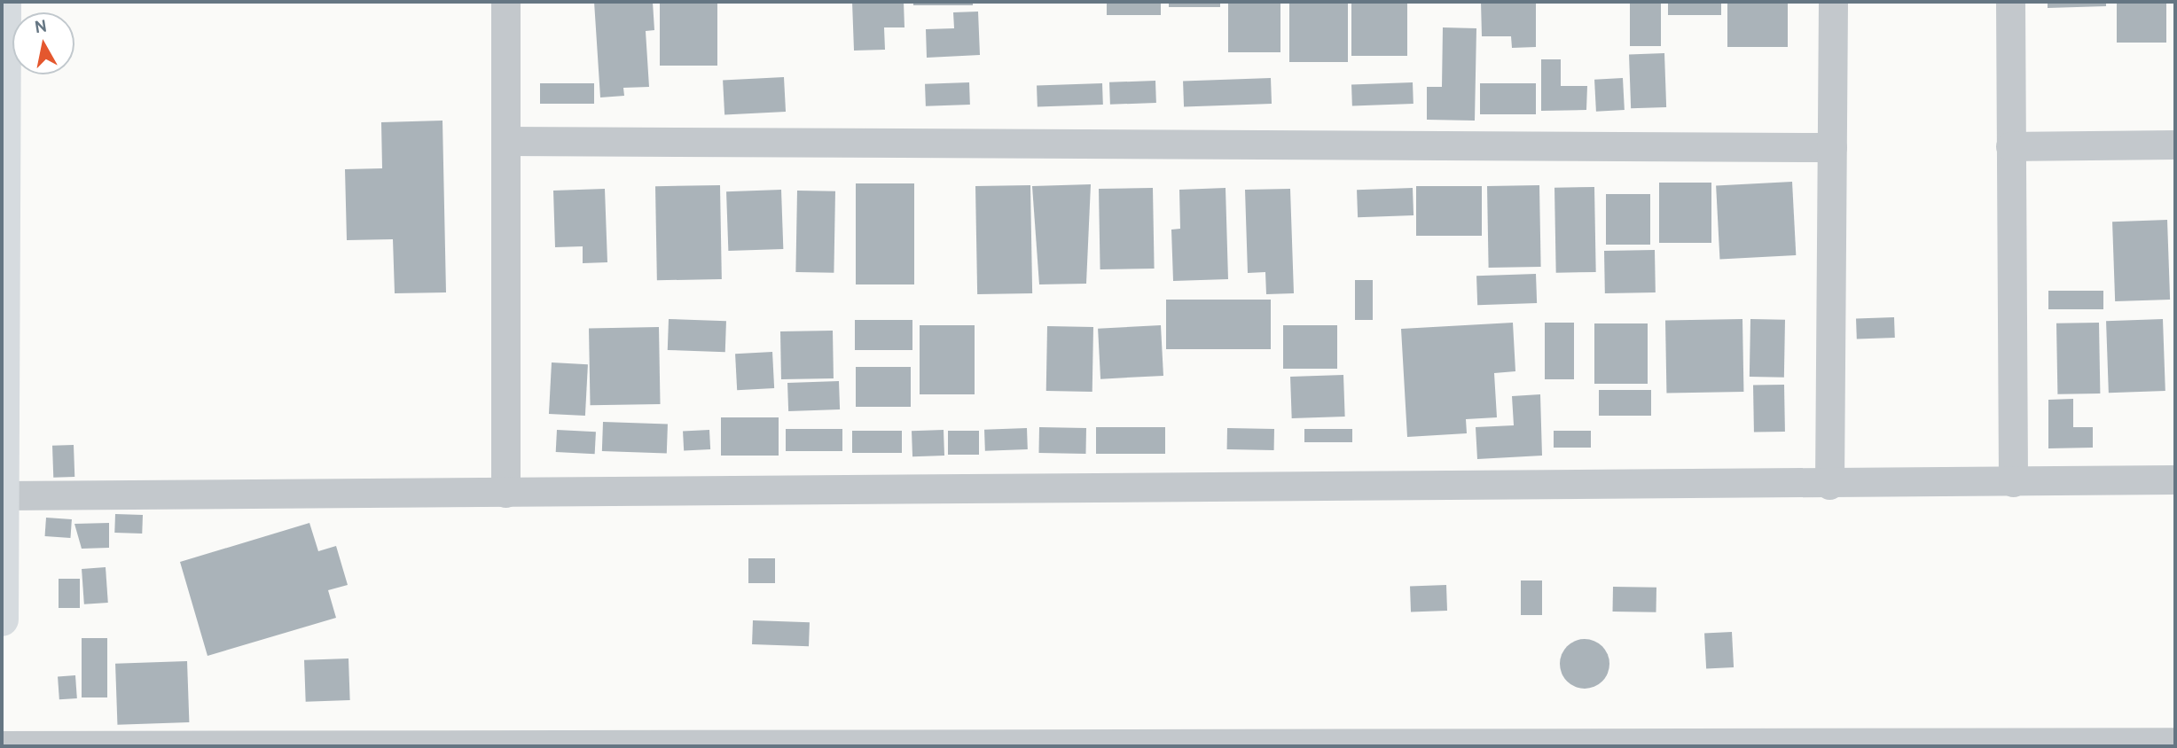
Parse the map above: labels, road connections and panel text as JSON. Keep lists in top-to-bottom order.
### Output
{
  "north": "top"
}
